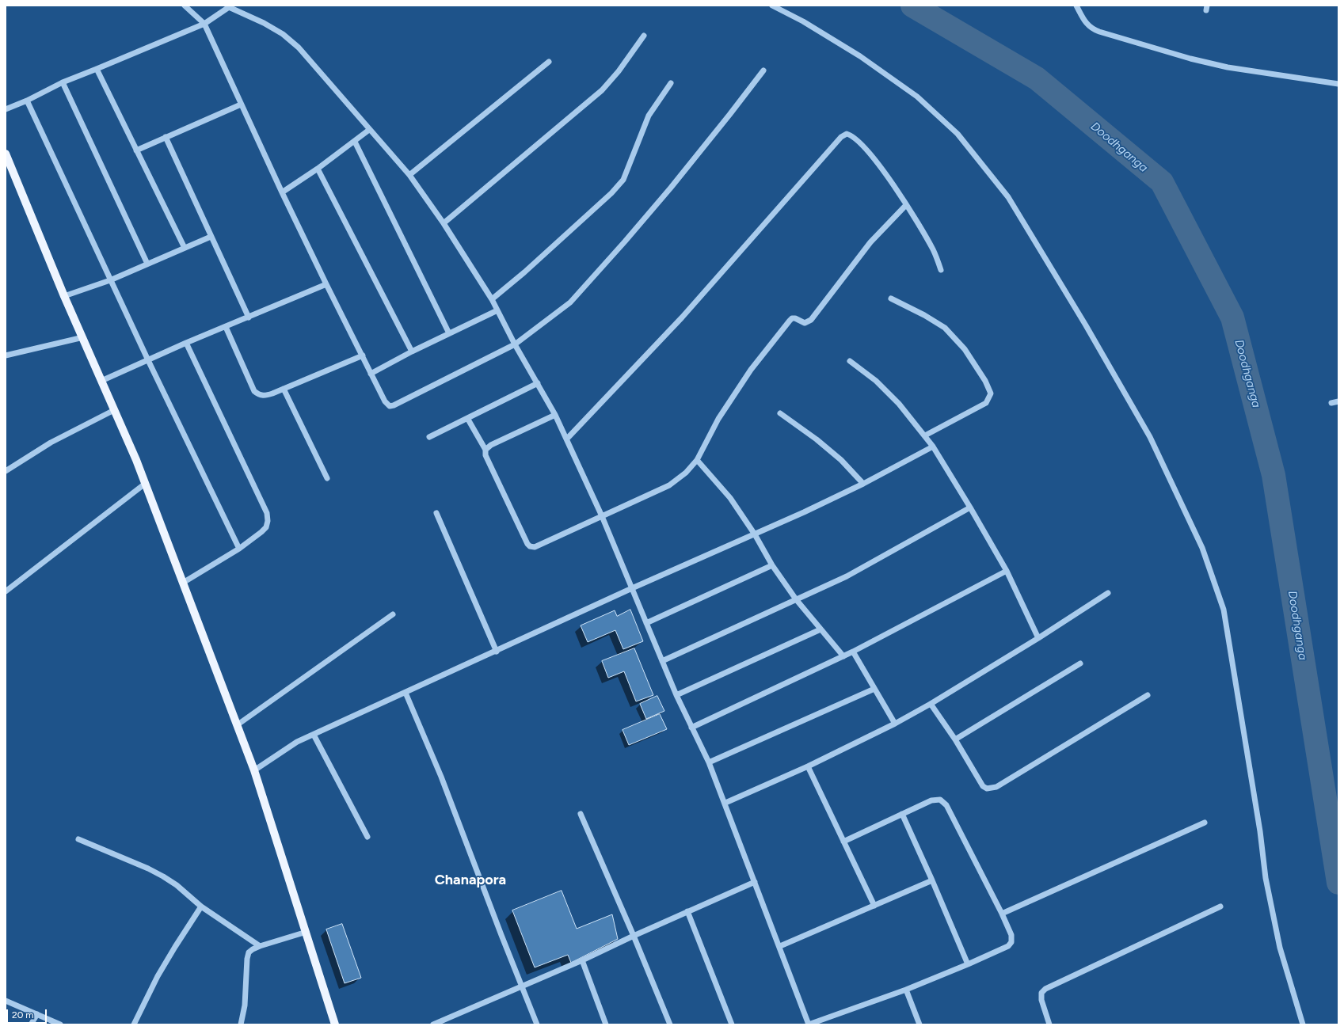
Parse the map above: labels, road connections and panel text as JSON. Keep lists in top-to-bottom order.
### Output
{
  "districts": ["Chanapora"],
  "water": ["Doodhganga"],
  "scale_bar": "20 m"
}
